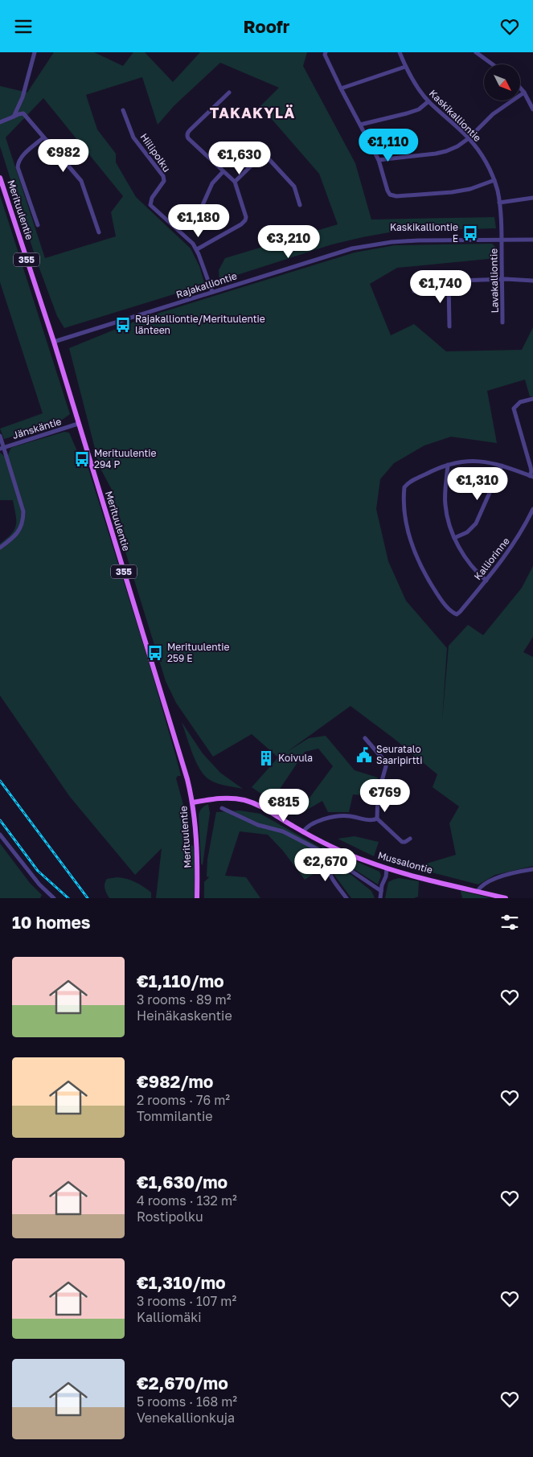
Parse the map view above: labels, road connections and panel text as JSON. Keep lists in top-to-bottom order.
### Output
{
  "streets": {
    "main road": ["Merituulentie", "355", "Mussalontie"],
    "street": [
      "Kaskikalliontie",
      "Hiilipolku",
      "Lavakalliontie",
      "Rajakalliontie",
      "Jänskäntie",
      "Kalliorinne"
    ]
  },
  "crossings": [
    ["Kaskikalliontie", "Lavakalliontie"],
    ["Kaskikalliontie", "Rajakalliontie"],
    ["Merituulentie", "Rajakalliontie"],
    ["Merituulentie", "Jänskäntie"],
    ["Merituulentie", "Mussalontie"],
    ["Lavakalliontie", "Rajakalliontie"]
  ],
  "districts": ["TAKAKYLÄ"],
  "places": {
    "bus stop": [
      "Kaskikalliontie E",
      "Rajakalliontie/Merituulentie länteen",
      "Merituulentie 294 P",
      "Merituulentie 259 E"
    ],
    "public building": ["Seuratalo Saaripirtti"],
    "building": ["Koivula"]
  },
  "north": "bottom right",
  "page": {
    "header": "Roofr",
    "price": [
      "€1,110",
      "€982",
      "€1,630",
      "€1,180",
      "€3,210",
      "€1,740",
      "€1,310",
      "€769",
      "€815",
      "€2,670"
    ],
    "heading": "10 homes",
    "list": [
      {
        "name": "€1,110/mo",
        "note": "3 rooms · 89 m² · Heinäkaskentie"
      },
      {
        "name": "€982/mo",
        "note": "2 rooms · 76 m² · Tommilantie"
      },
      {
        "name": "€1,630/mo",
        "note": "4 rooms · 132 m² · Rostipolku"
      },
      {
        "name": "€1,310/mo",
        "note": "3 rooms · 107 m² · Kalliomäki"
      },
      {
        "name": "€2,670/mo",
        "note": "5 rooms · 168 m² · Venekallionkuja"
      }
    ]
  }
}
